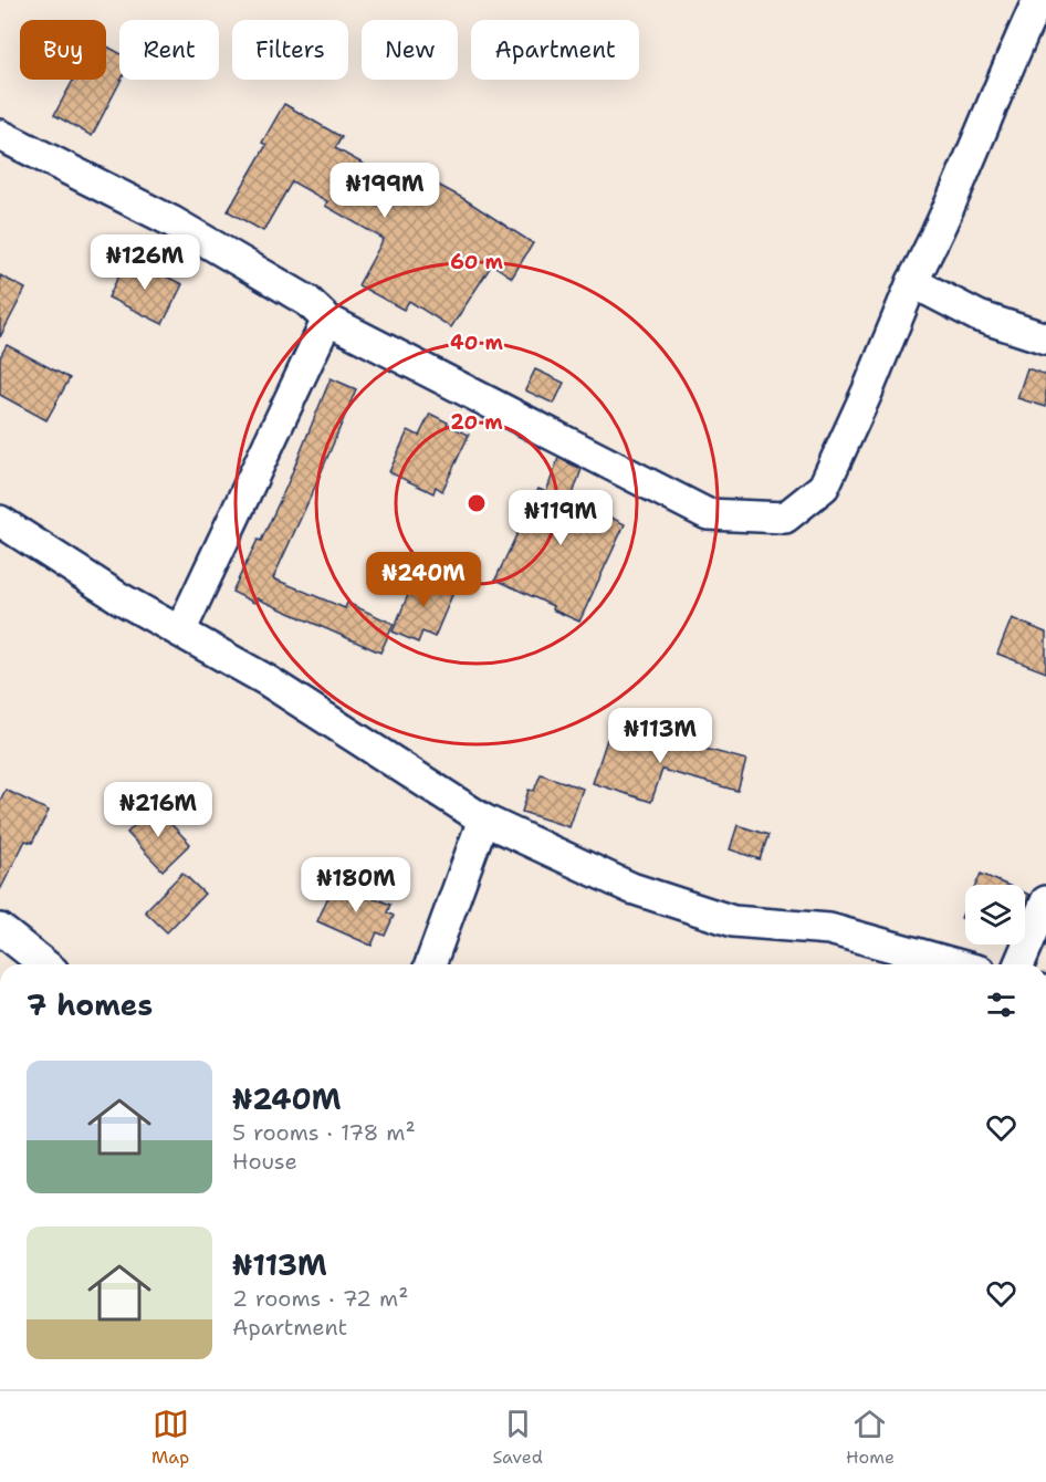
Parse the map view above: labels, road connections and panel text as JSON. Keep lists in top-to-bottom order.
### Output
{
  "page": {
    "chip": [
      "Buy",
      "Rent",
      "Filters",
      "New",
      "Apartment"
    ],
    "price": [
      "₦199M",
      "₦126M",
      "₦119M",
      "₦240M",
      "₦113M",
      "₦216M",
      "₦180M"
    ],
    "heading": "7 homes",
    "list": [
      {
        "name": "₦240M",
        "note": "5 rooms · 178 m² · House"
      },
      {
        "name": "₦113M",
        "note": "2 rooms · 72 m² · Apartment"
      }
    ],
    "tabs": ["Map", "Saved", "Home"]
  },
  "rings": ["60 m", "40 m", "20 m"]
}
